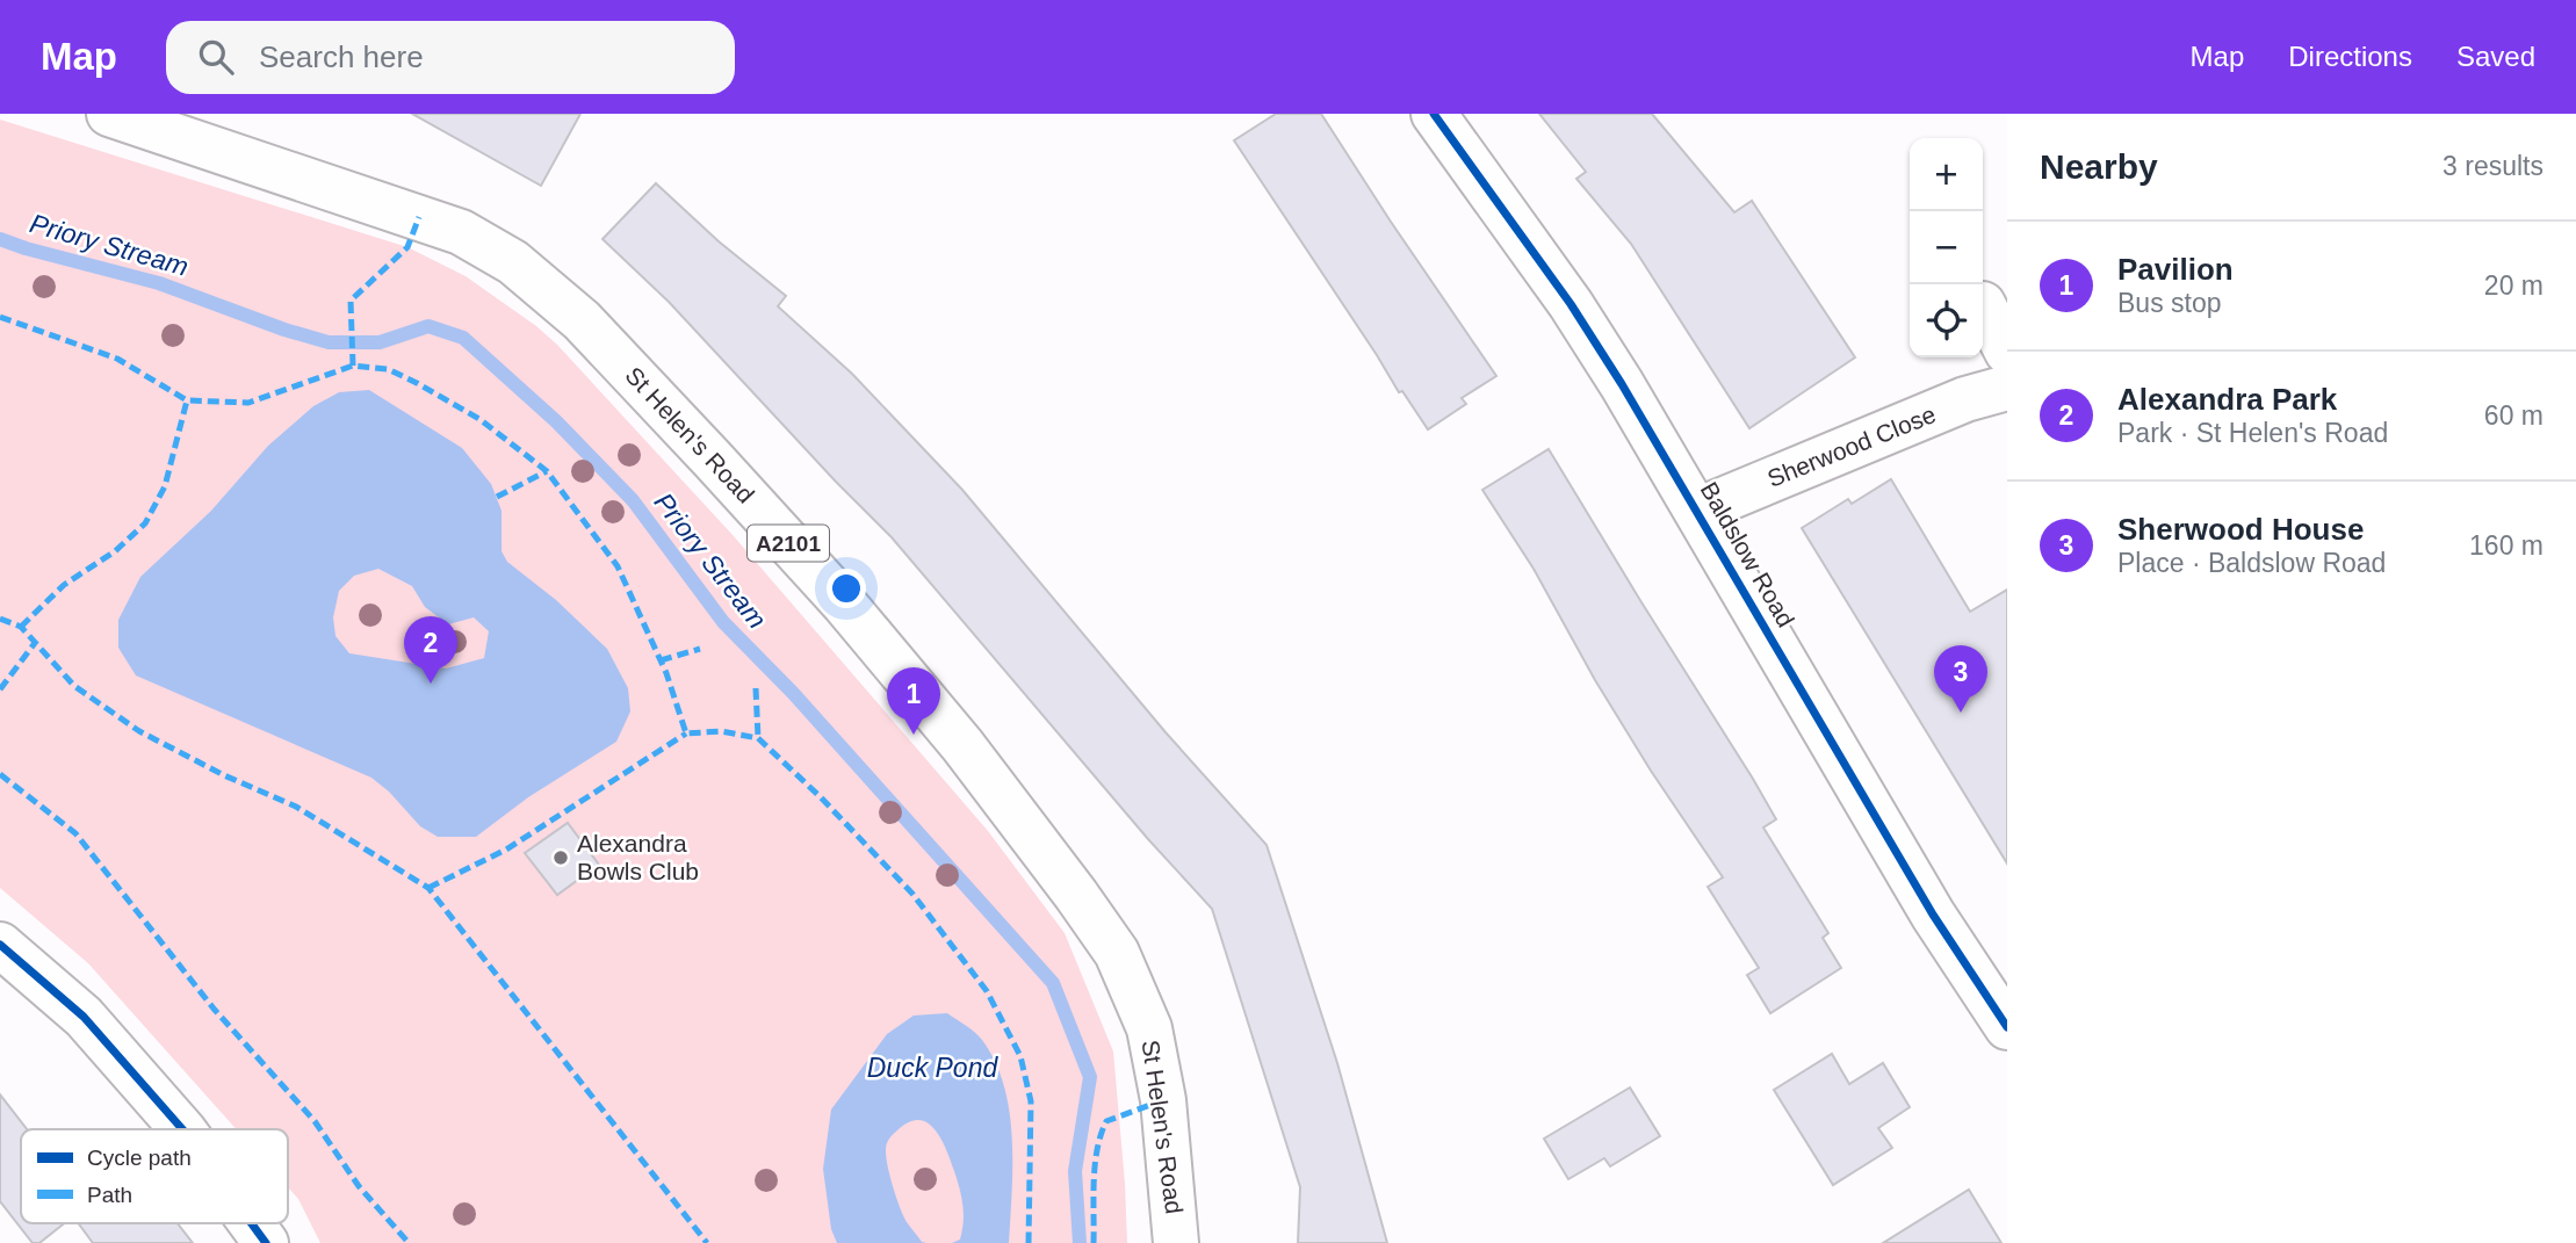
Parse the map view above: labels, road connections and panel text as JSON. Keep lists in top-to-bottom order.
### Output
{
  "streets": {
    "street": [
      "St Helen's Road",
      "Sherwood Close",
      "A2101",
      "Baldslow Road"
    ]
  },
  "crossings": [
    ["Sherwood Close", "Baldslow Road"]
  ],
  "water": ["Priory Stream", "Duck Pond"],
  "places": ["Alexandra Bowls Club"],
  "legend": ["Cycle path", "Path"],
  "page": {
    "header": "Map",
    "search": "Search here",
    "nav": ["Map", "Directions", "Saved"],
    "heading": ["Nearby", "3 results"],
    "map_buttons": ["+", "−"],
    "list": [
      {
        "mark": "1",
        "name": "Pavilion",
        "note": "Bus stop",
        "value": "20 m"
      },
      {
        "mark": "2",
        "name": "Alexandra Park",
        "note": "Park · St Helen's Road",
        "value": "60 m"
      },
      {
        "mark": "3",
        "name": "Sherwood House",
        "note": "Place · Baldslow Road",
        "value": "160 m"
      }
    ],
    "pins": ["2", "3", "1"]
  }
}
